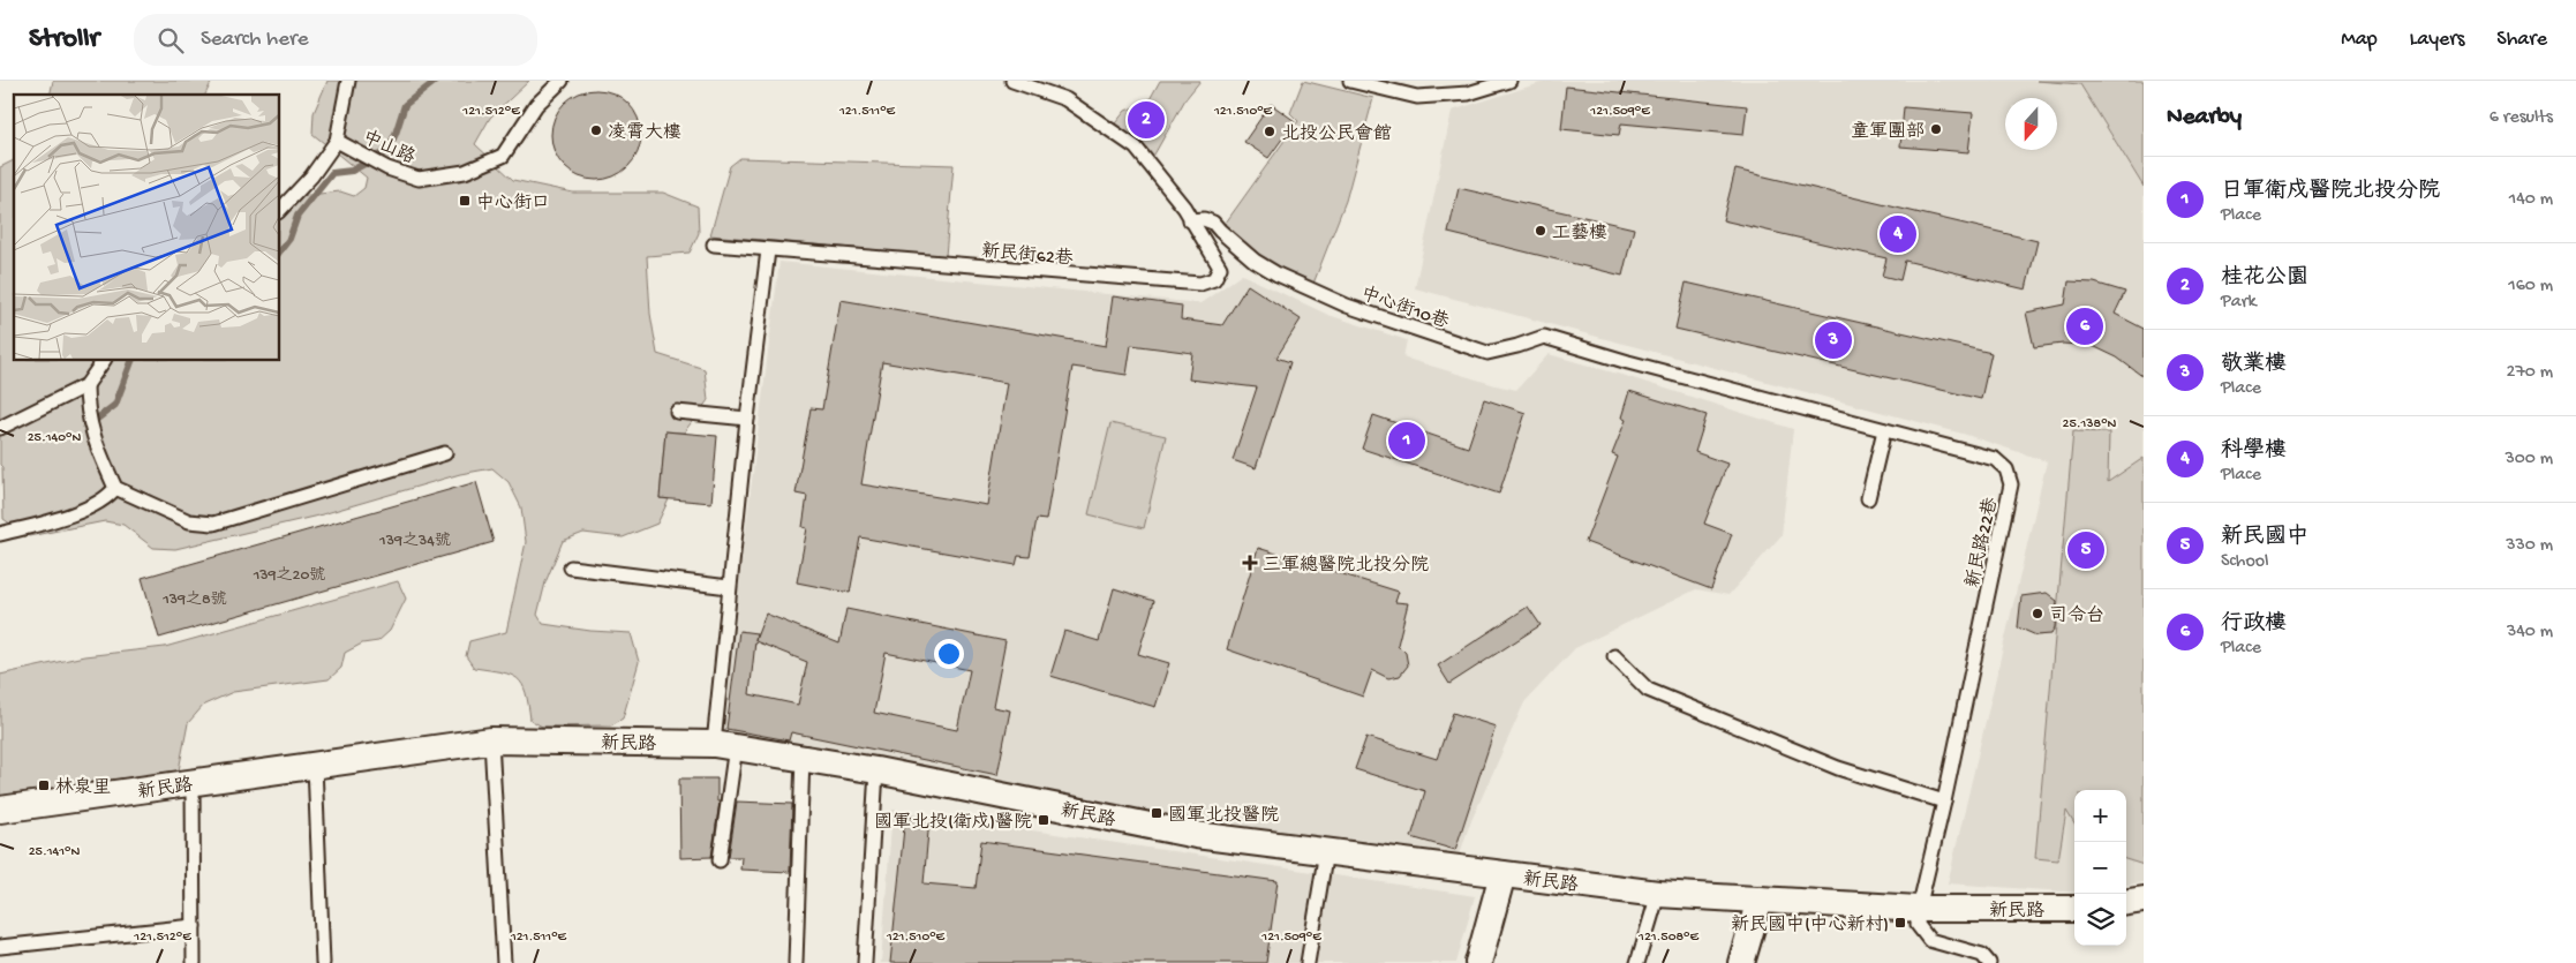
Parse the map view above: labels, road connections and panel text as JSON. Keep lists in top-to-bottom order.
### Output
{
  "streets": {
    "street": ["新民路"],
    "lane": [
      "中山路",
      "新民街62巷",
      "中心街10巷",
      "新民路22巷"
    ]
  },
  "crossings": [
    ["新民街62巷", "中心街10巷"],
    ["中心街10巷", "新民路22巷"],
    ["新民路22巷", "新民路"]
  ],
  "places": {
    "other": [
      "童軍團部",
      "凌霄大樓",
      "北投公民會館",
      "工藝樓",
      "司令台"
    ],
    "transit": [
      "中心街口",
      "林泉里",
      "國軍北投醫院",
      "國軍北投(衛戍)醫院",
      "新民國中(中心新村)"
    ],
    "health": ["三軍總醫院北投分院"]
  },
  "house_numbers": ["139之34號", "139之20號", "139之8號"],
  "north": "bottom",
  "page": {
    "header": "Strollr",
    "search": "Search here",
    "nav": ["Map", "Layers", "Share"],
    "heading": ["Nearby", "6 results"],
    "pins": [
      "2",
      "4",
      "6",
      "3",
      "1",
      "5"
    ],
    "list": [
      {
        "mark": "1",
        "name": "日軍衛戍醫院北投分院",
        "note": "Place",
        "value": "140 m"
      },
      {
        "mark": "2",
        "name": "桂花公園",
        "note": "Park",
        "value": "160 m"
      },
      {
        "mark": "3",
        "name": "敬業樓",
        "note": "Place",
        "value": "270 m"
      },
      {
        "mark": "4",
        "name": "科學樓",
        "note": "Place",
        "value": "300 m"
      },
      {
        "mark": "5",
        "name": "新民國中",
        "note": "School",
        "value": "330 m"
      },
      {
        "mark": "6",
        "name": "行政樓",
        "note": "Place",
        "value": "340 m"
      }
    ],
    "map_buttons": ["+", "−"]
  },
  "coordinates": [
    "121.512°E",
    "121.511°E",
    "121.510°E",
    "121.509°E",
    "25.138°N",
    "25.140°N",
    "25.141°N",
    "121.508°E"
  ]
}
